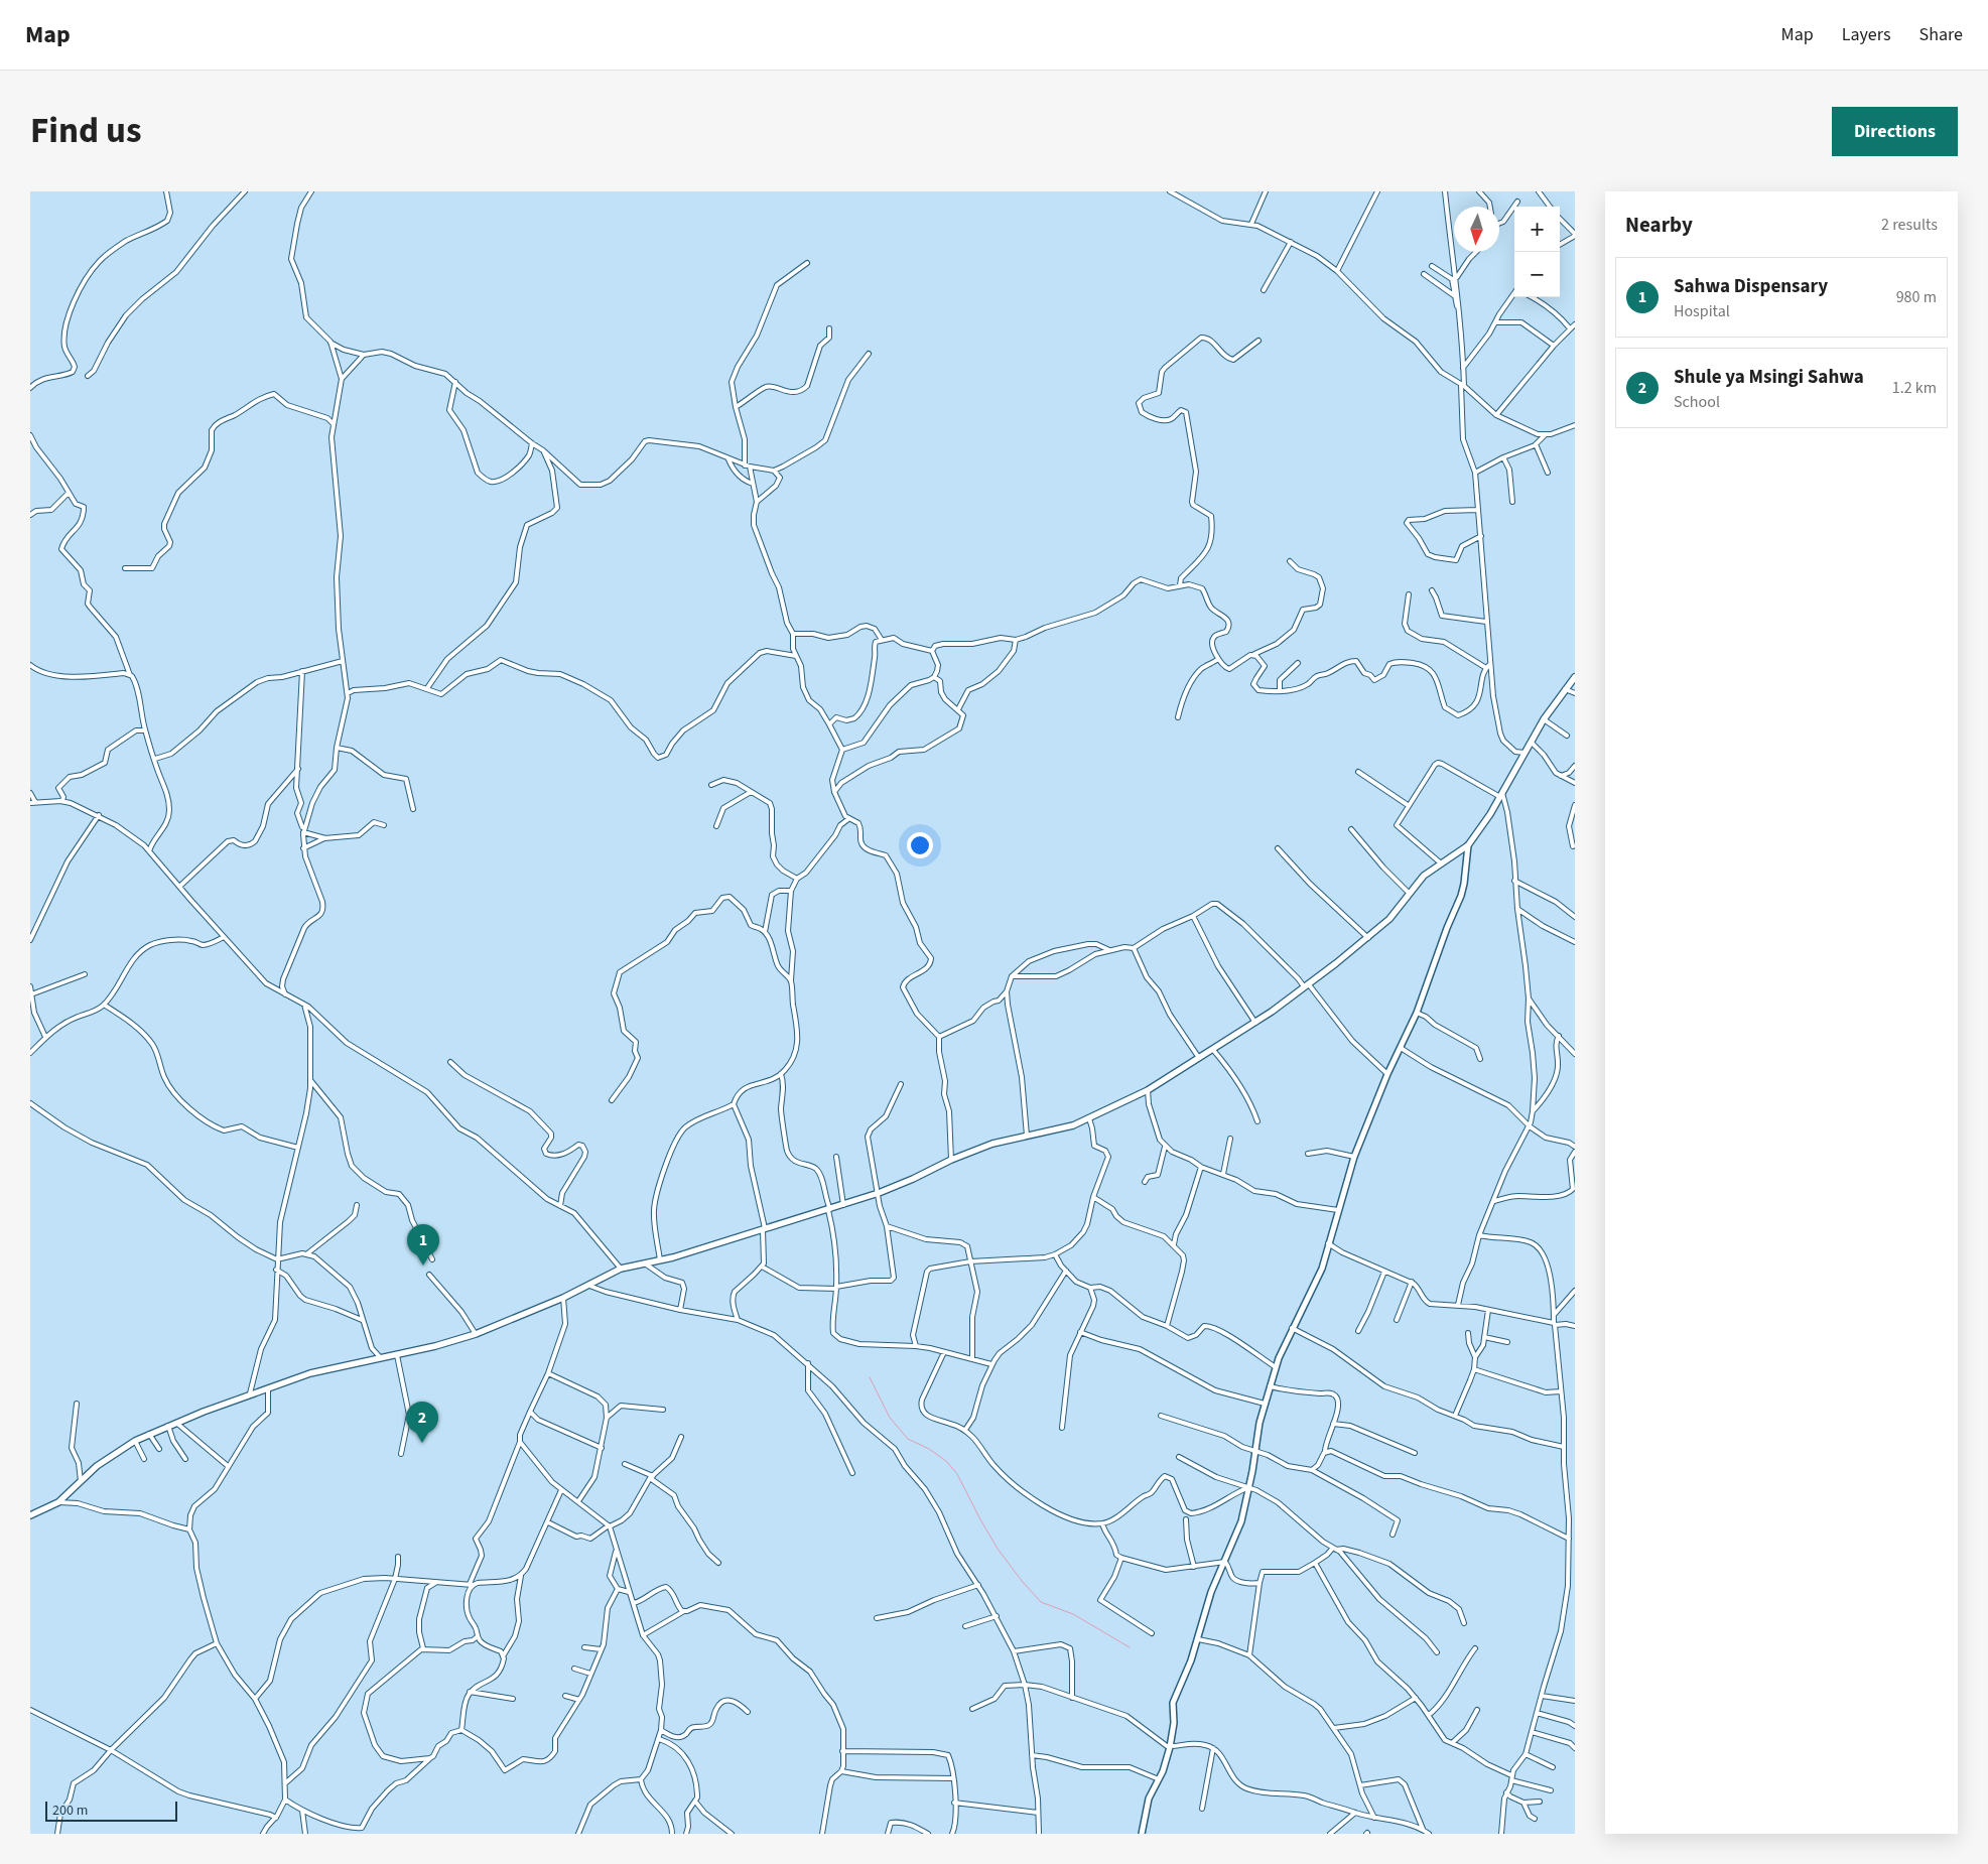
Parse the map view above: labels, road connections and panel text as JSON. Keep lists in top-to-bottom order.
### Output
{
  "scale_bar": "200 m",
  "north": "bottom",
  "page": {
    "header": "Map",
    "nav": ["Map", "Layers", "Share"],
    "title": "Find us",
    "buttons": "Directions",
    "heading": ["Nearby", "2 results"],
    "map_buttons": ["+", "−"],
    "list": [
      {
        "mark": "1",
        "name": "Sahwa Dispensary",
        "note": "Hospital",
        "value": "980 m"
      },
      {
        "mark": "2",
        "name": "Shule ya Msingi Sahwa",
        "note": "School",
        "value": "1.2 km"
      }
    ],
    "pins": ["1", "2"],
    "scale": "200 m"
  }
}
